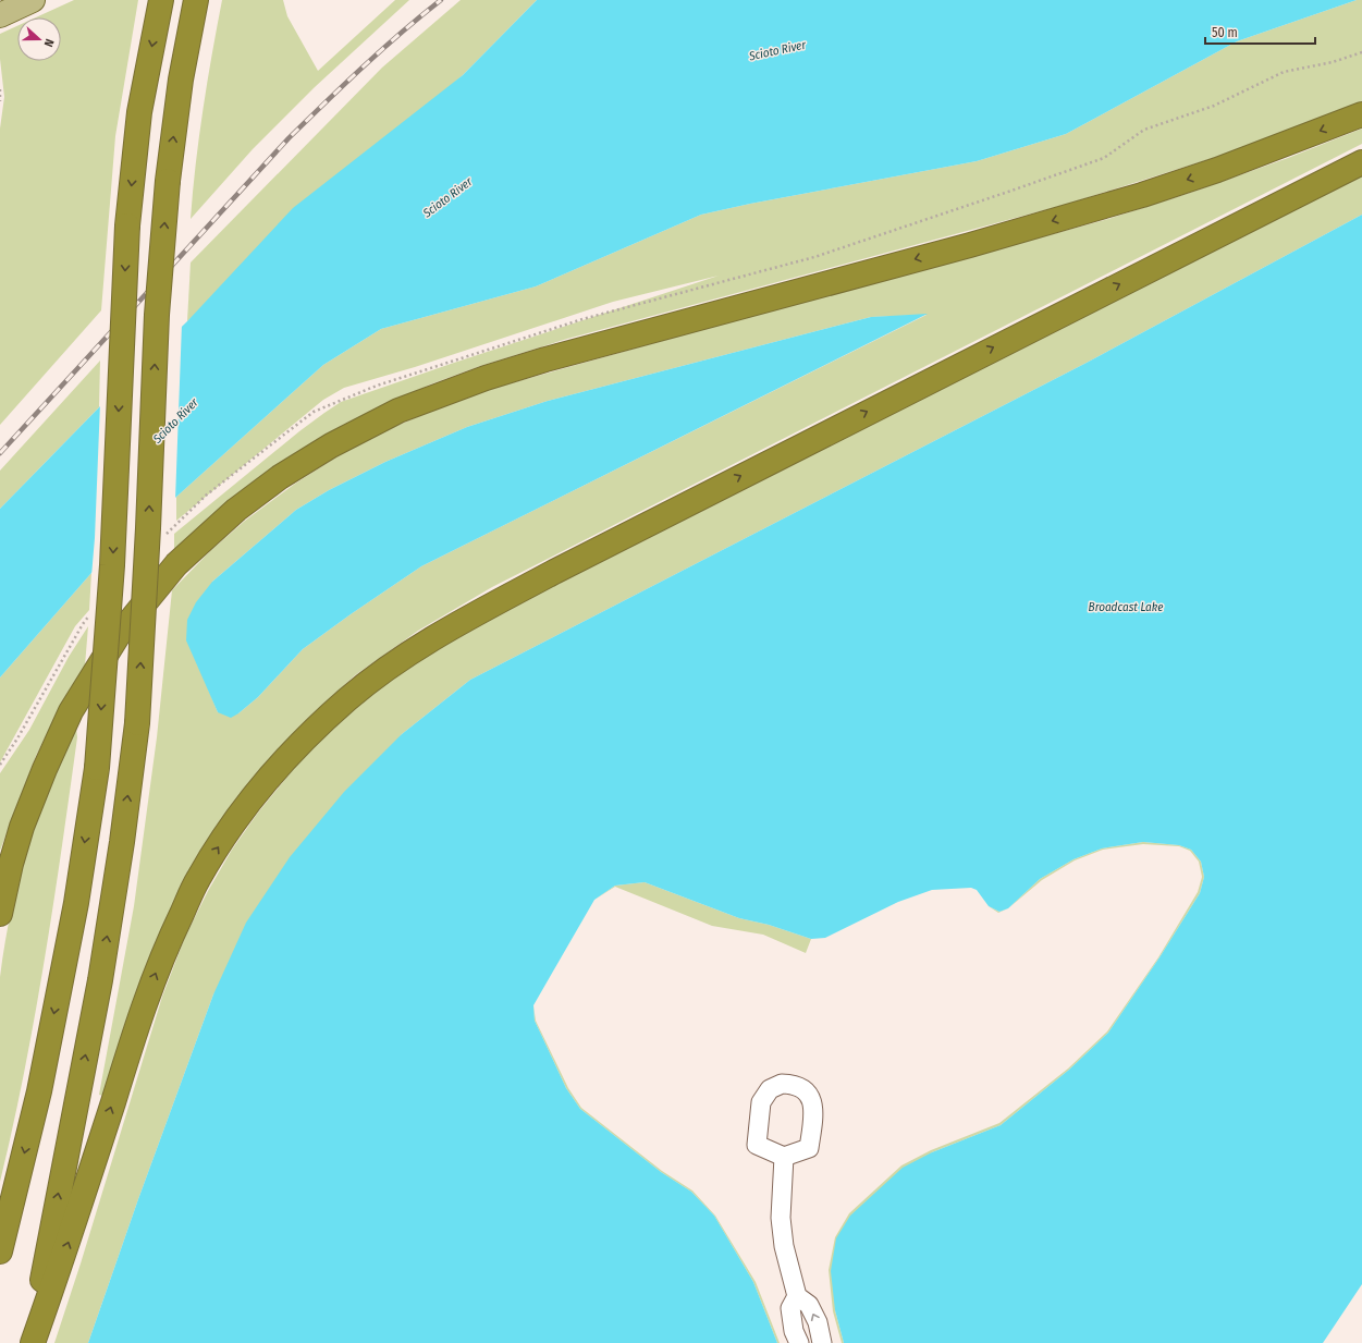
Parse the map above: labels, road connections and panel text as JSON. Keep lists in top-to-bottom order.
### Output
{
  "water": ["Scioto River", "Broadcast Lake"],
  "scale_bar": "50 m",
  "north": "right"
}
